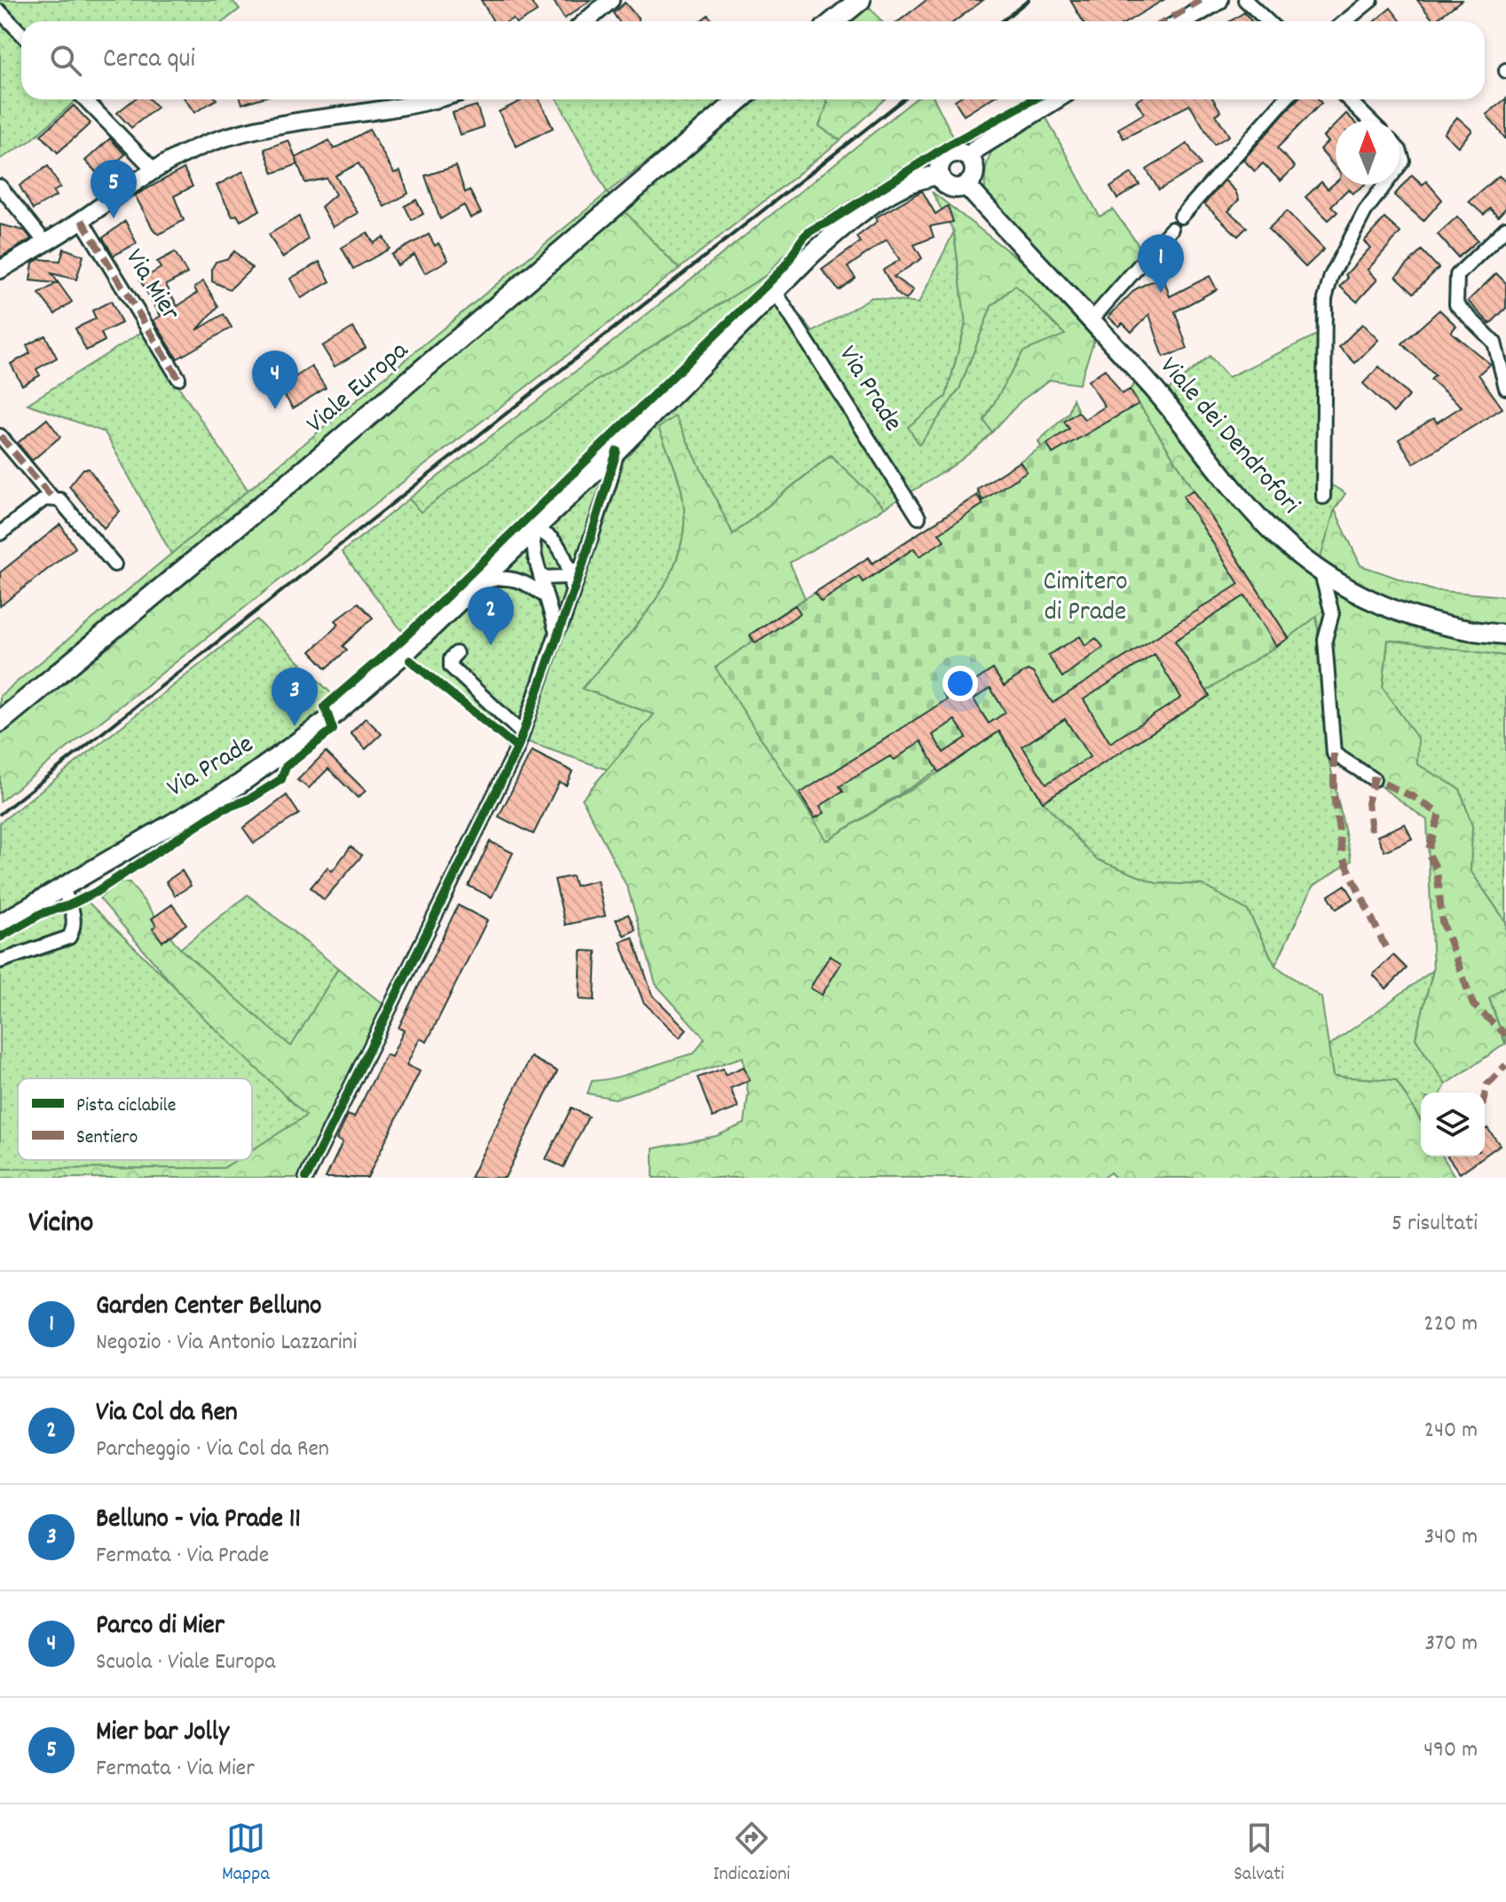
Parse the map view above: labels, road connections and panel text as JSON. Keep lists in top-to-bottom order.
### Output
{
  "streets": {
    "main road": ["Viale Europa", "Via Prade", "Viale dei Dendrofori"],
    "street": ["Via Mier"]
  },
  "crossings": [
    ["Via Prade", "Viale dei Dendrofori"]
  ],
  "parks": ["Cimitero di Prade"],
  "legend": ["Pista ciclabile", "Sentiero"],
  "north": "top",
  "page": {
    "search": "Cerca qui",
    "pins": [
      "5",
      "1",
      "4",
      "2",
      "3"
    ],
    "heading": ["Vicino", "5 risultati"],
    "list": [
      {
        "mark": "1",
        "name": "Garden Center Belluno",
        "note": "Negozio · Via Antonio Lazzarini",
        "value": "220 m"
      },
      {
        "mark": "2",
        "name": "Via Col da Ren",
        "note": "Parcheggio · Via Col da Ren",
        "value": "240 m"
      },
      {
        "mark": "3",
        "name": "Belluno - via Prade 11",
        "note": "Fermata · Via Prade",
        "value": "340 m"
      },
      {
        "mark": "4",
        "name": "Parco di Mier",
        "note": "Scuola · Viale Europa",
        "value": "370 m"
      },
      {
        "mark": "5",
        "name": "Mier bar Jolly",
        "note": "Fermata · Via Mier",
        "value": "490 m"
      }
    ],
    "nav": ["Mappa", "Indicazioni", "Salvati"]
  }
}
